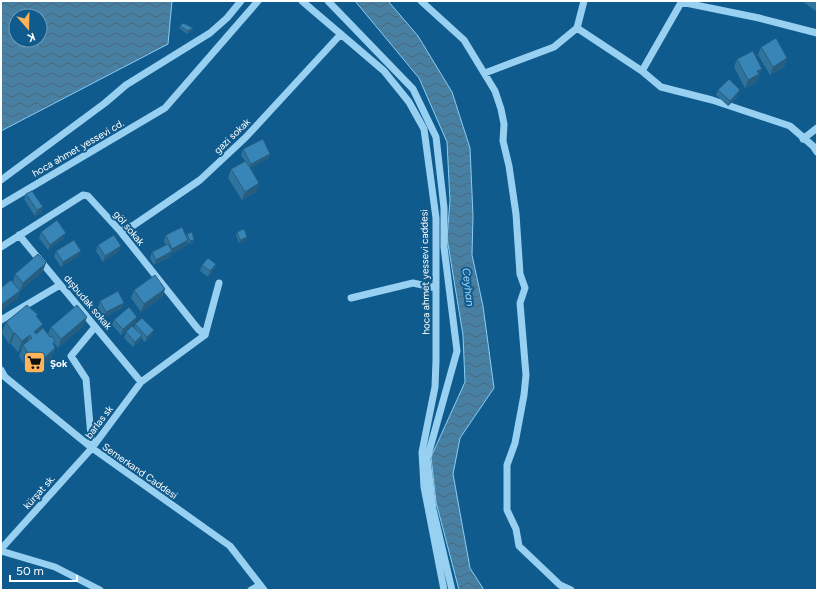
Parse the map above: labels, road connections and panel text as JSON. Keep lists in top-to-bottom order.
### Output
{
  "streets": {
    "street": [
      "gazi sokak",
      "hoca ahmet yessevi cd.",
      "göl sokak",
      "hoca ahmet yessevi caddesi",
      "dışbudak sokak",
      "barlas sk",
      "Semerkand Caddesi",
      "kürşat sk."
    ]
  },
  "crossings": [
    ["gazi sokak", "göl sokak"],
    ["gazi sokak", "hoca ahmet yessevi caddesi"],
    ["göl sokak", "dışbudak sokak"],
    ["göl sokak", "barlas sk"],
    ["dışbudak sokak", "barlas sk"],
    ["barlas sk", "Semerkand Caddesi"],
    ["barlas sk", "kürşat sk."],
    ["Semerkand Caddesi", "kürşat sk."]
  ],
  "water": ["Ceyhan"],
  "places": {
    "supermarket": ["Şok"]
  },
  "scale_bar": "50 m",
  "north": "bottom"
}
